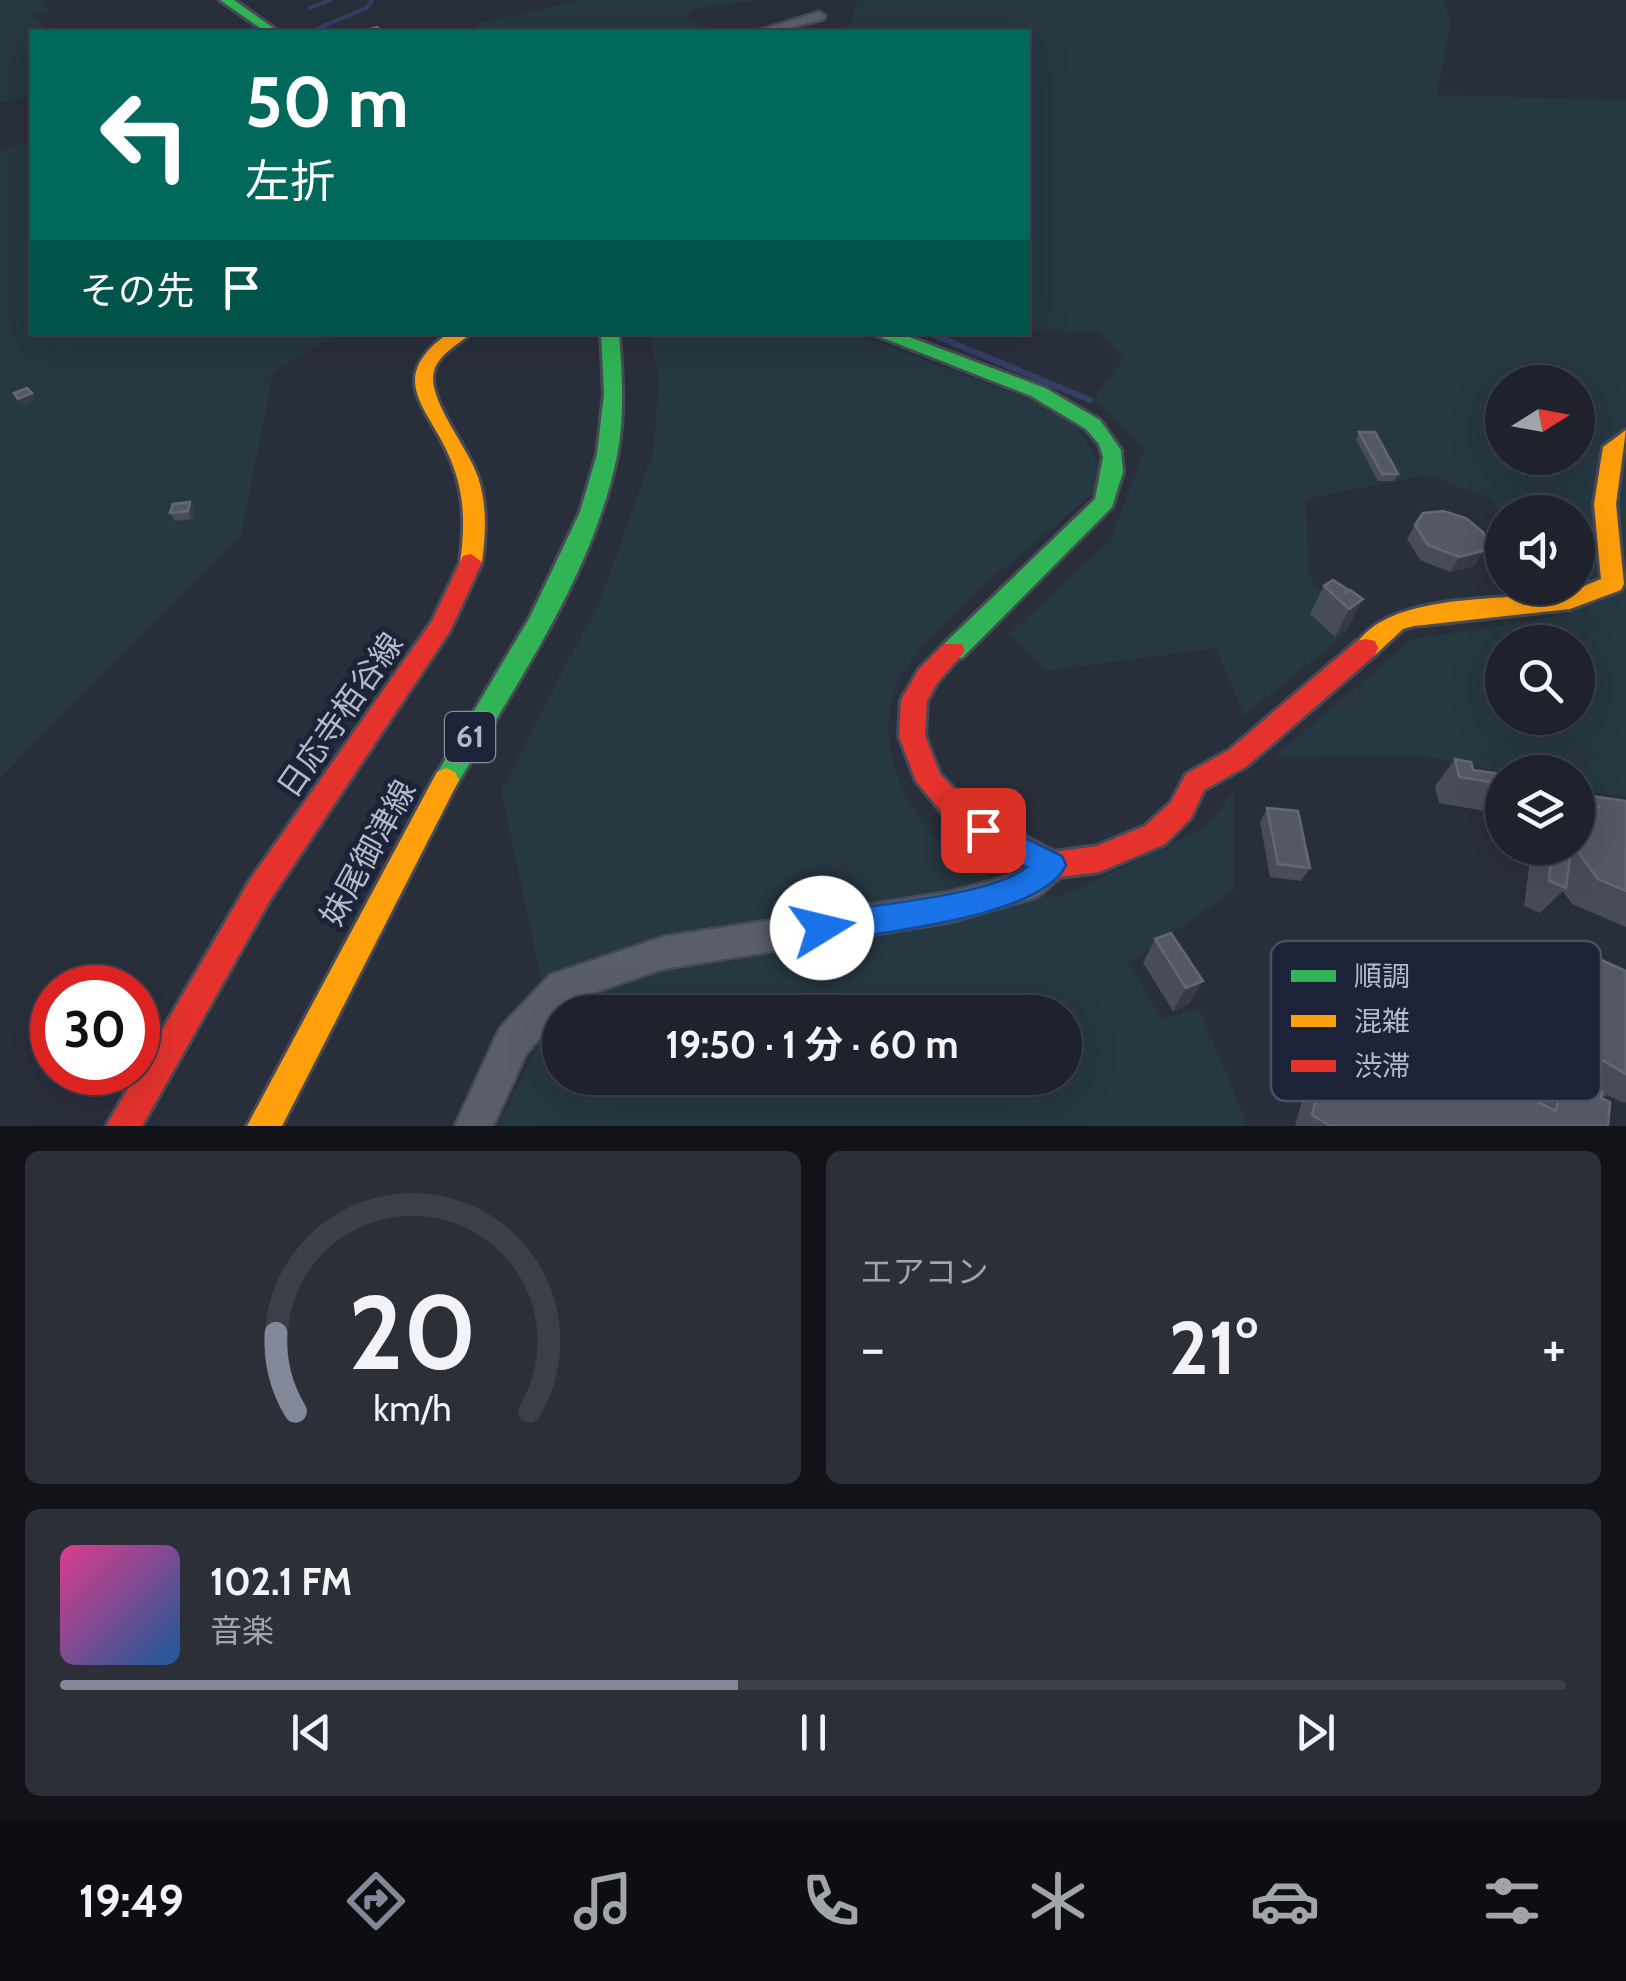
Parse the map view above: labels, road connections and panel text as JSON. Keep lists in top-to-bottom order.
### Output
{
  "streets": {
    "main road": ["日応寺栢谷線", "61", "妹尾御津線"]
  },
  "legend": ["順調", "混雑", "渋滞"],
  "north": "right",
  "page": {
    "turn": ["50 m", "左折"],
    "then": "その先",
    "limit": "30",
    "trip": "19:50 · 1 分 · 60 m",
    "tile": "エアコン",
    "heat": ["−", "21°", "+"],
    "song": ["102.1 FM", "音楽"],
    "tabs": "19:49",
    "gauge": ["20", "km/h"]
  }
}
